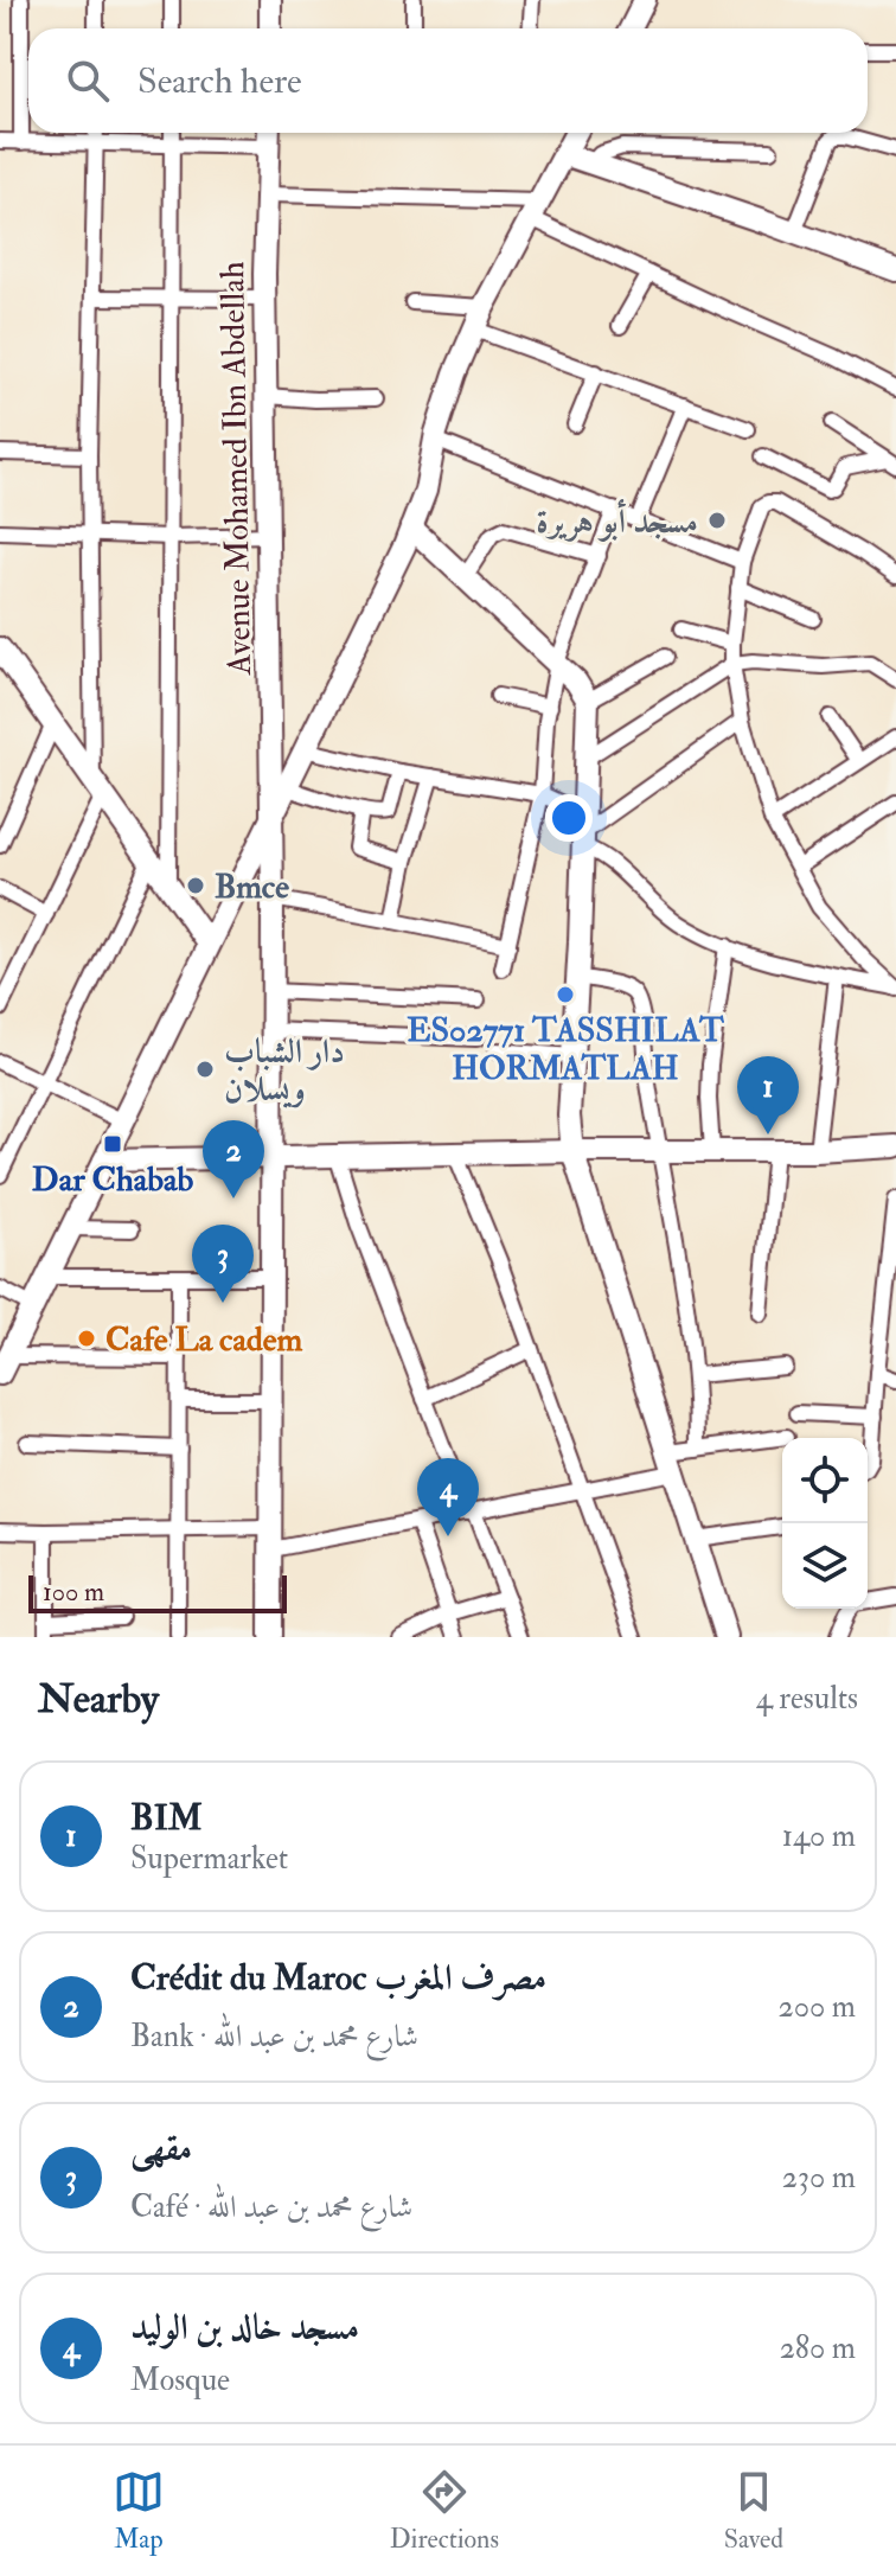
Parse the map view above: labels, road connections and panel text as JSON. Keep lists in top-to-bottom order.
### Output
{
  "streets": {
    "street": ["Avenue Mohamed Ibn Abdellah"]
  },
  "places": {
    "other": [
      "مسجد أبو هريرة",
      "Bmce",
      "ES02771 TASSHILAT HORMATLAH",
      "دار الشباب ويسلان",
      "Cafe La cadem"
    ],
    "transit": ["Dar Chabab"]
  },
  "scale_bar": "100 m",
  "page": {
    "search": "Search here",
    "pins": [
      "1",
      "2",
      "3",
      "4"
    ],
    "scale": "100 m",
    "heading": ["Nearby", "4 results"],
    "list": [
      {
        "mark": "1",
        "name": "BIM",
        "note": "Supermarket",
        "value": "140 m"
      },
      {
        "mark": "2",
        "name": "Crédit du Maroc مصرف المغرب",
        "note": "Bank · شارع محمد بن عبد الله",
        "value": "200 m"
      },
      {
        "mark": "3",
        "name": "مقهى",
        "note": "Café · شارع محمد بن عبد الله",
        "value": "230 m"
      },
      {
        "mark": "4",
        "name": "مسجد خالد بن الوليد",
        "note": "Mosque",
        "value": "280 m"
      }
    ],
    "nav": ["Map", "Directions", "Saved"]
  }
}
